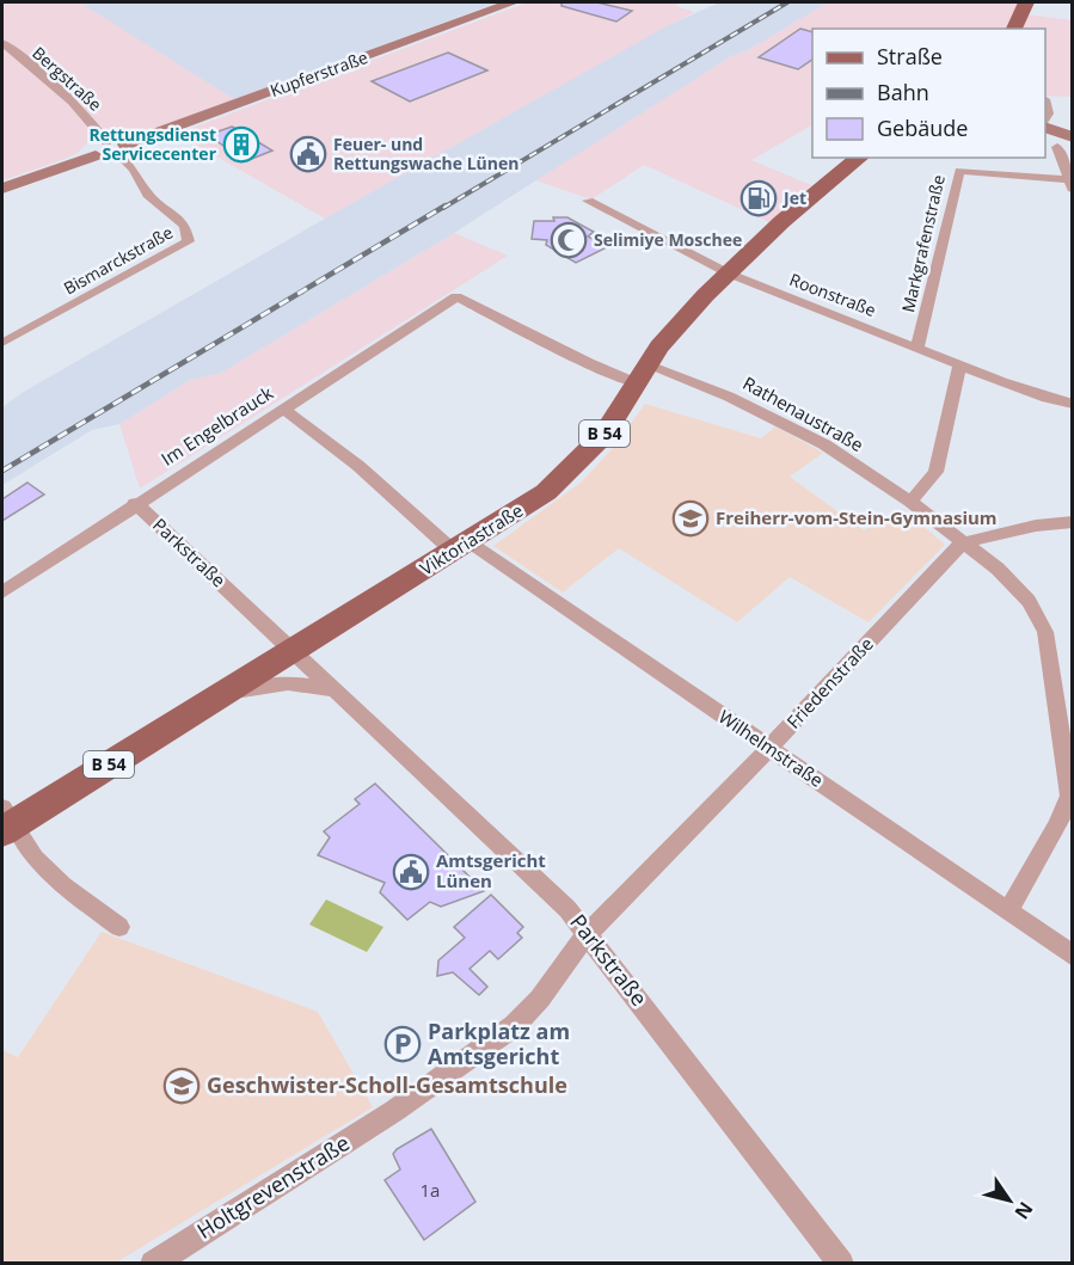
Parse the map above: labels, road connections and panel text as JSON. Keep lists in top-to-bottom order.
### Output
{
  "streets": {
    "main road": ["B 54", "Viktoriastraße"],
    "street": [
      "Kupferstraße",
      "Bergstraße",
      "Markgrafenstraße",
      "Bismarckstraße",
      "Roonstraße",
      "Rathenaustraße",
      "Im Engelbrauck",
      "Parkstraße",
      "Friedenstraße",
      "Wilhelmstraße",
      "Holtgrevenstraße"
    ]
  },
  "crossings": [
    ["Kupferstraße", "Bergstraße"],
    ["Kupferstraße", "Bismarckstraße"],
    ["Bergstraße", "Bismarckstraße"],
    ["Markgrafenstraße", "Roonstraße"],
    ["Roonstraße", "Viktoriastraße"],
    ["Rathenaustraße", "Im Engelbrauck"],
    ["Rathenaustraße", "Viktoriastraße"],
    ["Rathenaustraße", "Friedenstraße"],
    ["Rathenaustraße", "Wilhelmstraße"],
    ["Im Engelbrauck", "Parkstraße"],
    ["Im Engelbrauck", "Wilhelmstraße"],
    ["Viktoriastraße", "Parkstraße"],
    ["Viktoriastraße", "Wilhelmstraße"],
    ["Parkstraße", "Friedenstraße"],
    ["Parkstraße", "Holtgrevenstraße"],
    ["Friedenstraße", "Wilhelmstraße"],
    ["Friedenstraße", "Holtgrevenstraße"]
  ],
  "places": {
    "building": ["Rettungsdienst Servicecenter"],
    "public building": ["Feuer- und Rettungswache Lünen", "Amtsgericht Lünen"],
    "fuel station": ["Jet"],
    "mosque": ["Selimiye Moschee"],
    "school or university": ["Freiherr-vom-Stein-Gymnasium", "Geschwister-Scholl-Gesamtschule"],
    "parking": ["Parkplatz am Amtsgericht"]
  },
  "house_numbers": ["1a"],
  "legend": ["Straße", "Bahn", "Gebäude"],
  "north": "bottom right"
}
